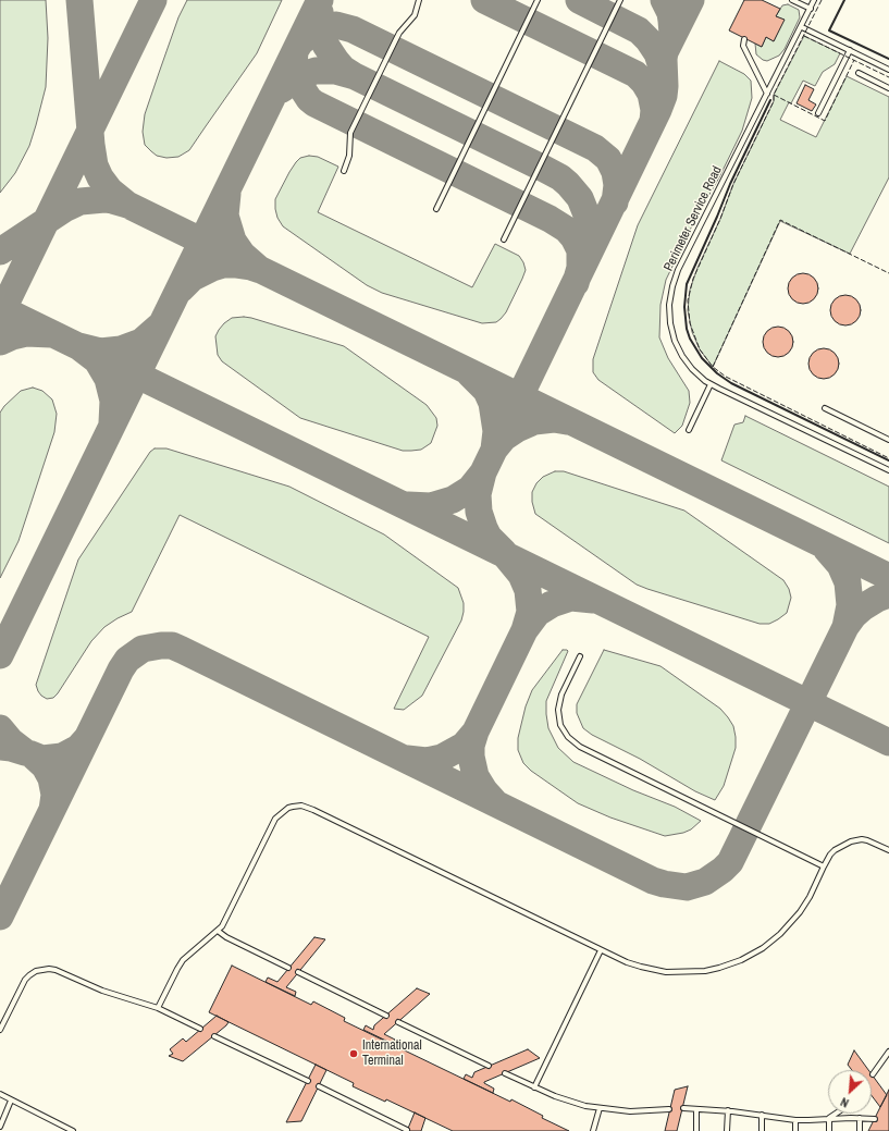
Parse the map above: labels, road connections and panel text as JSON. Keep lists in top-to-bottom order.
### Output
{
  "streets": {
    "lane": ["Perimeter Service Road"]
  },
  "places": ["International Terminal"],
  "north": "bottom left"
}
